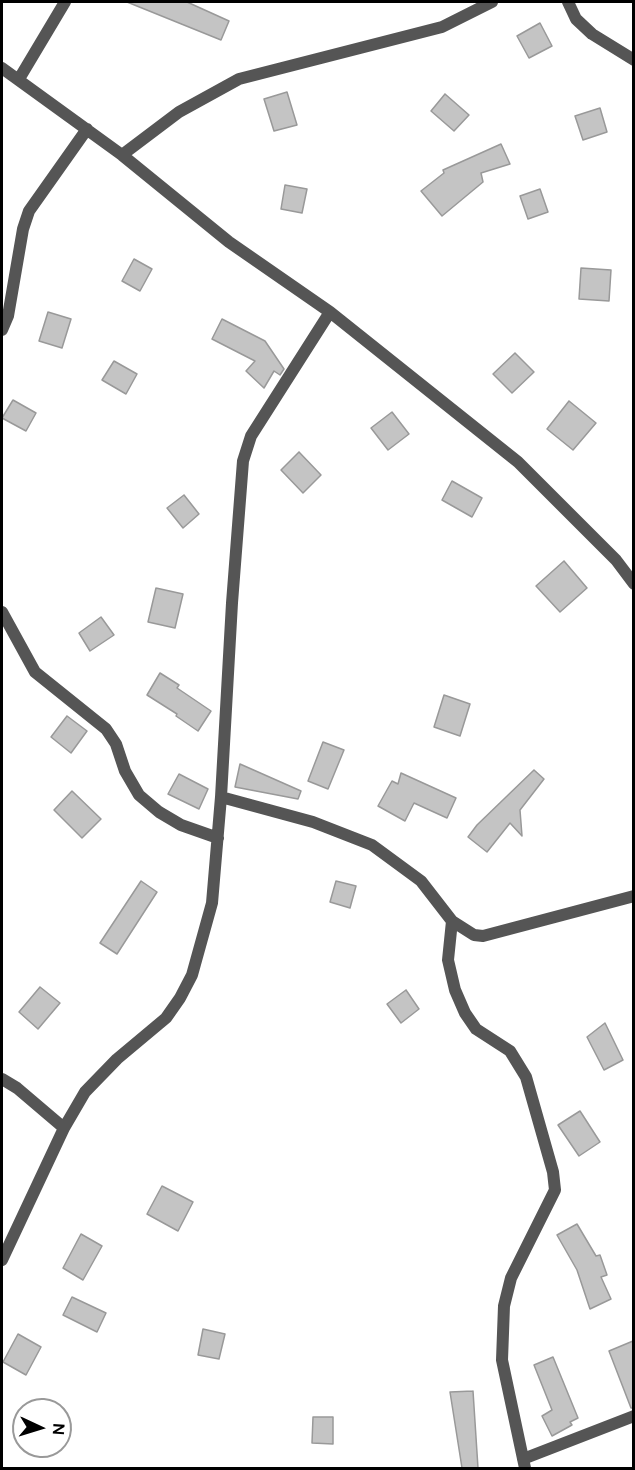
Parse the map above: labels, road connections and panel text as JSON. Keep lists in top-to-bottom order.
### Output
{
  "north": "right"
}
